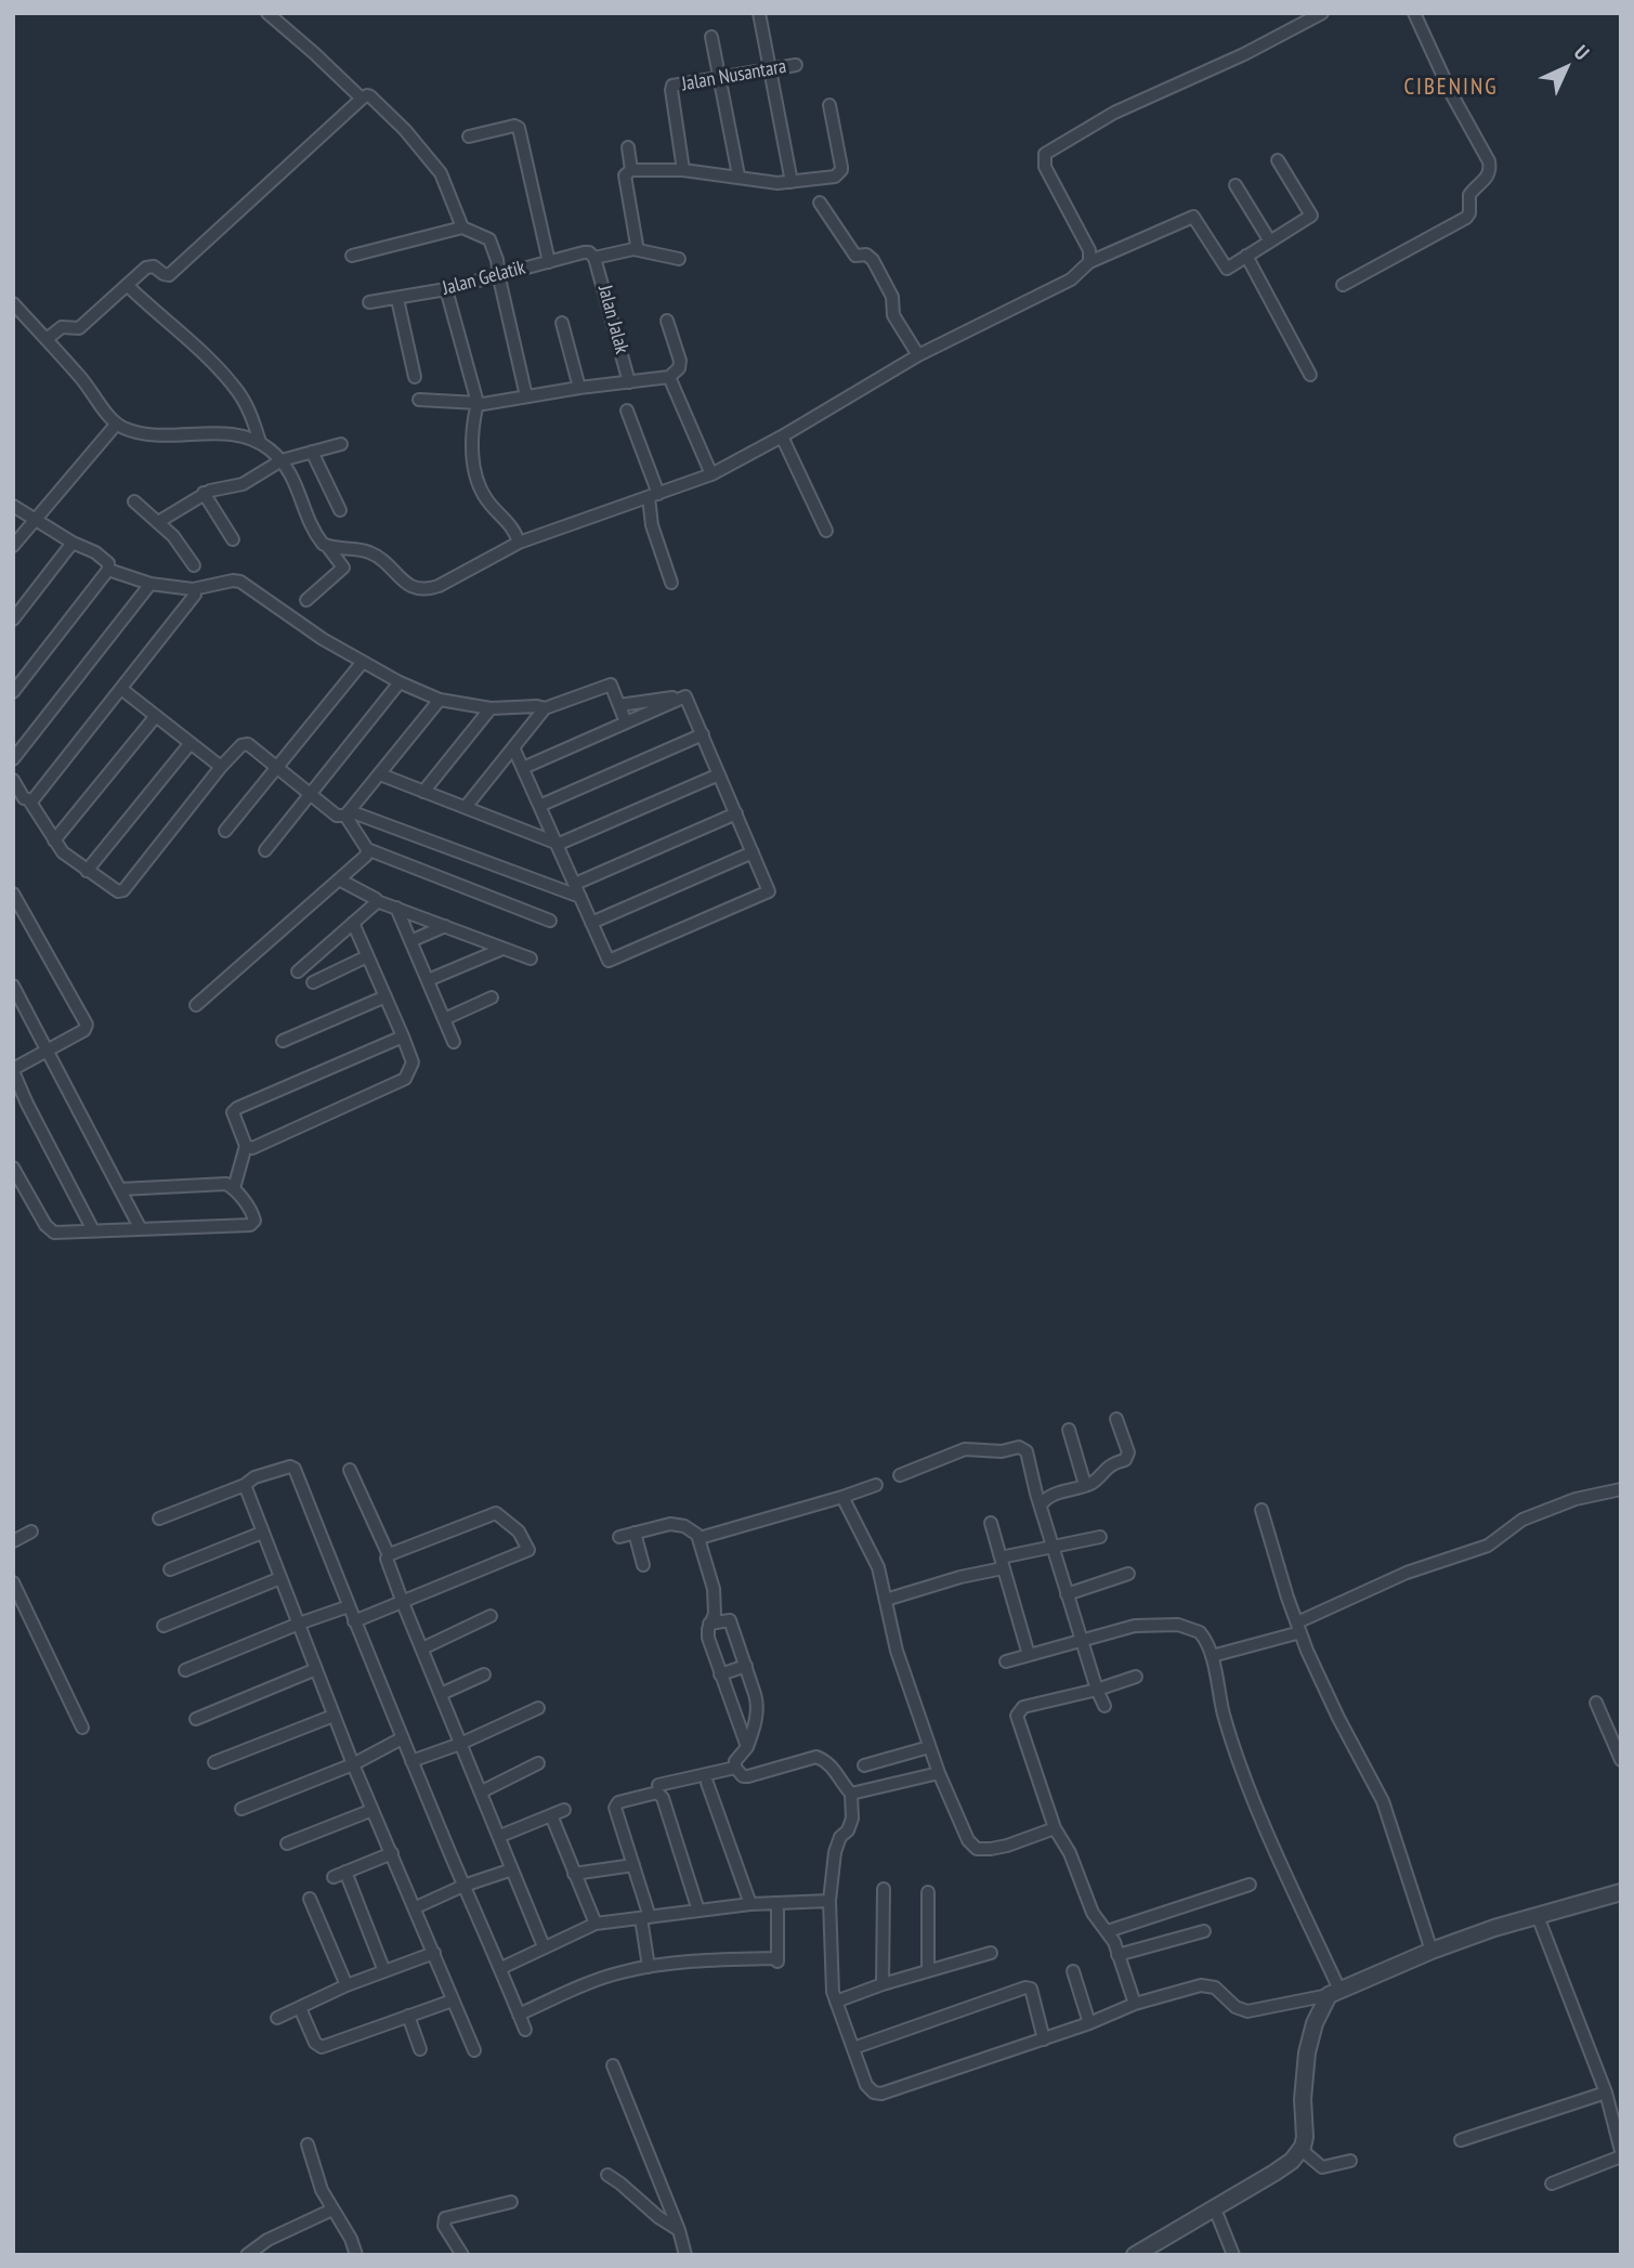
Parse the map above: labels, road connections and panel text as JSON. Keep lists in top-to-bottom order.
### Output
{
  "streets": {
    "street": ["Jalan Nusantara", "Jalan Gelatik", "Jalan Jalak"]
  },
  "crossings": [
    ["Jalan Gelatik", "Jalan Jalak"]
  ],
  "districts": ["CIBENING"],
  "north": "top right"
}
